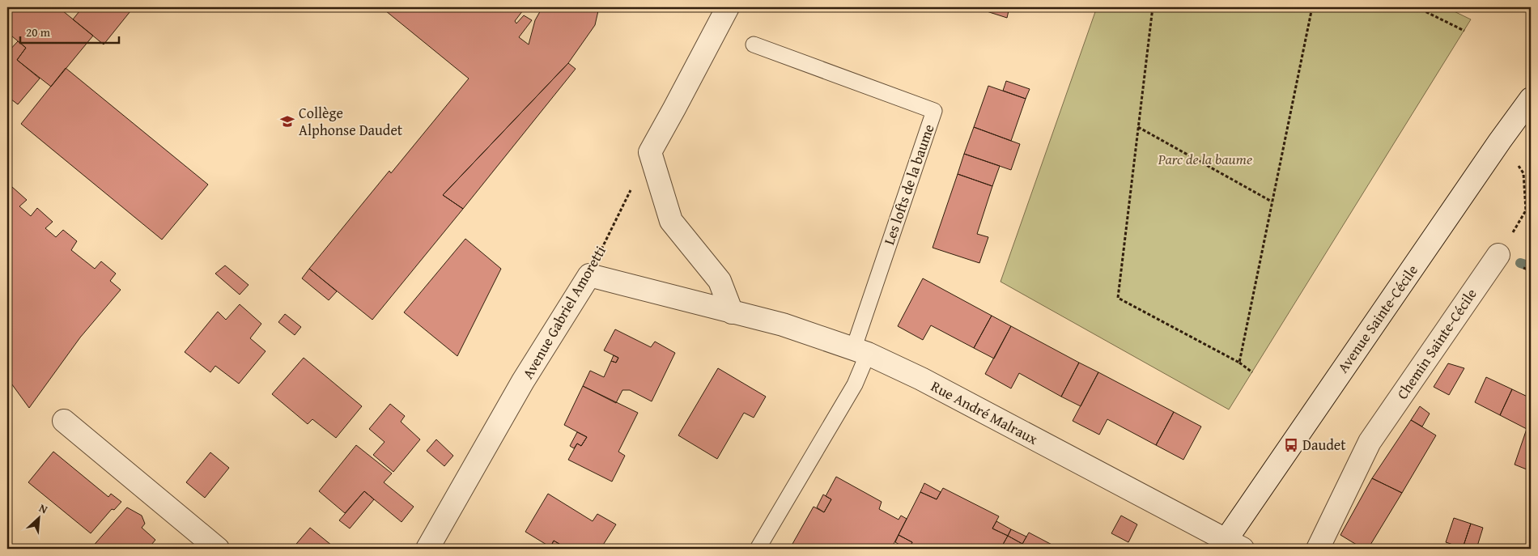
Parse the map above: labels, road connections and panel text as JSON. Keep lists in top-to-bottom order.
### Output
{
  "streets": {
    "street": [
      "Avenue Gabriel Amoretti",
      "Avenue Sainte-Cécile",
      "Chemin Sainte-Cécile",
      "Rue André Malraux"
    ],
    "lane": ["Les lofts de la baume"]
  },
  "crossings": [
    ["Les lofts de la baume", "Rue André Malraux"],
    ["Avenue Gabriel Amoretti", "Rue André Malraux"],
    ["Avenue Sainte-Cécile", "Rue André Malraux"]
  ],
  "parks": ["Parc de la baume"],
  "places": {
    "school or university": ["Collège Alphonse Daudet"],
    "bus stop": ["Daudet"]
  },
  "scale_bar": "20 m",
  "north": "top right"
}
